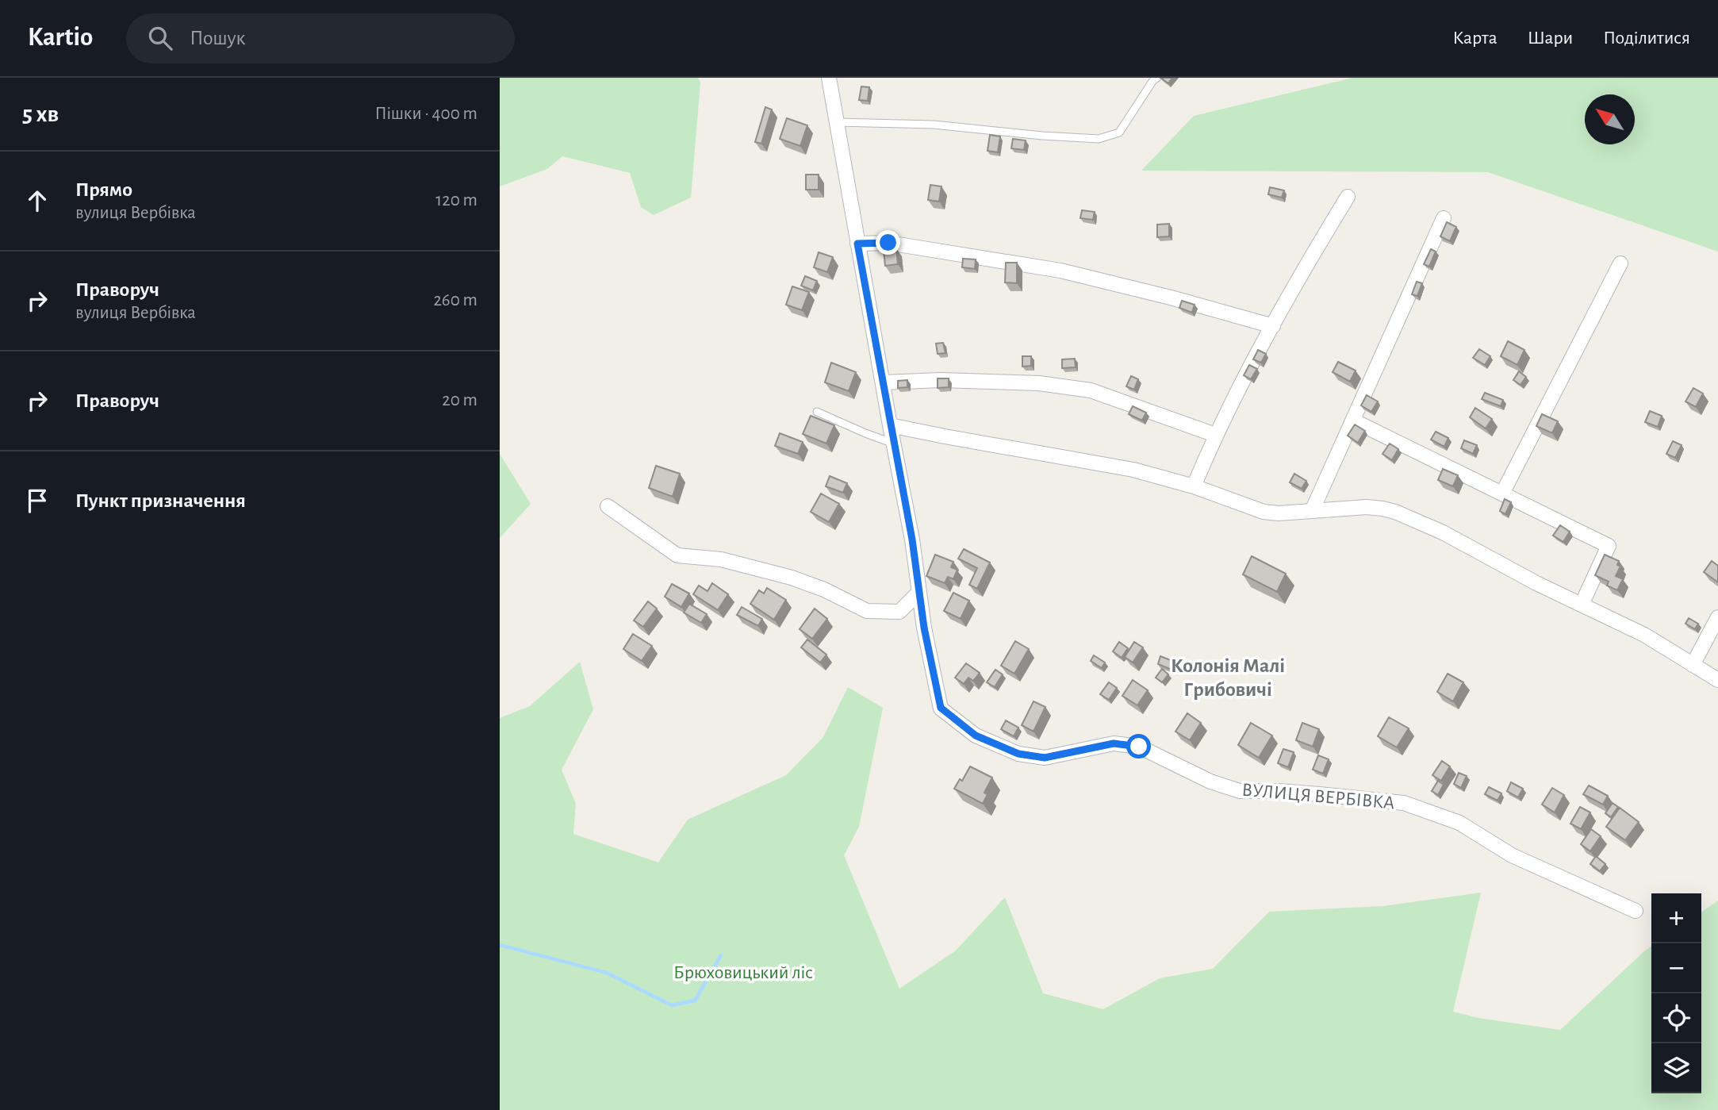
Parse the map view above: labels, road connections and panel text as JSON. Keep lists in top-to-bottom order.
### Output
{
  "streets": {
    "street": ["ВУЛИЦЯ ВЕРБІВКА"]
  },
  "districts": ["Колонія Малі Грибовичі"],
  "parks": ["Брюховицький ліс"],
  "north": "top left",
  "page": {
    "header": "Kartio",
    "search": "Пошук",
    "nav": ["Карта", "Шари", "Поділитися"],
    "heading": ["5 хв", "Пішки · 400 m"],
    "list": [
      ["Прямо", "вулиця Вербівка", "120 m"],
      ["Праворуч", "вулиця Вербівка", "260 m"],
      ["Праворуч", "20 m"],
      "Пункт призначення"
    ],
    "map_buttons": ["+", "−"]
  }
}
